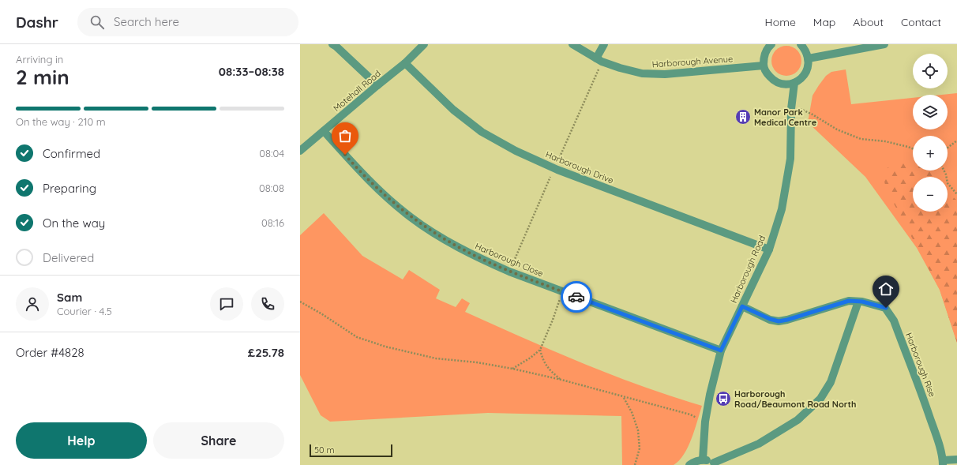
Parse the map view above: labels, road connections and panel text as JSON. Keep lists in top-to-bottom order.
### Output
{
  "streets": {
    "street": [
      "Harborough Avenue",
      "Motehall Road",
      "Harborough Drive",
      "Harborough Close",
      "Harborough Road",
      "Harborough Rise"
    ]
  },
  "crossings": [
    ["Motehall Road", "Harborough Drive"],
    ["Motehall Road", "Harborough Close"],
    ["Harborough Drive", "Harborough Road"],
    ["Harborough Close", "Harborough Road"],
    ["Harborough Road", "Harborough Rise"]
  ],
  "places": {
    "building": ["Manor Park Medical Centre"],
    "bus stop": ["Harborough Road/Beaumont Road North"]
  },
  "scale_bar": "50 m",
  "page": {
    "header": "Dashr",
    "search": "Search here",
    "nav": [
      "Home",
      "Map",
      "About",
      "Contact"
    ],
    "heading": ["2 min", "Arriving in", "08:33–08:38"],
    "panel": [
      "Sam",
      "Courier · 4.5",
      "Order #4828",
      "£25.78"
    ],
    "map_buttons": ["+", "−"],
    "bar": "On the way · 210 m",
    "list": [
      ["Confirmed", "08:04"],
      ["Preparing", "08:08"],
      ["On the way", "08:16"],
      "Delivered"
    ],
    "buttons": ["Help", "Share"],
    "scale": "50 m"
  }
}
